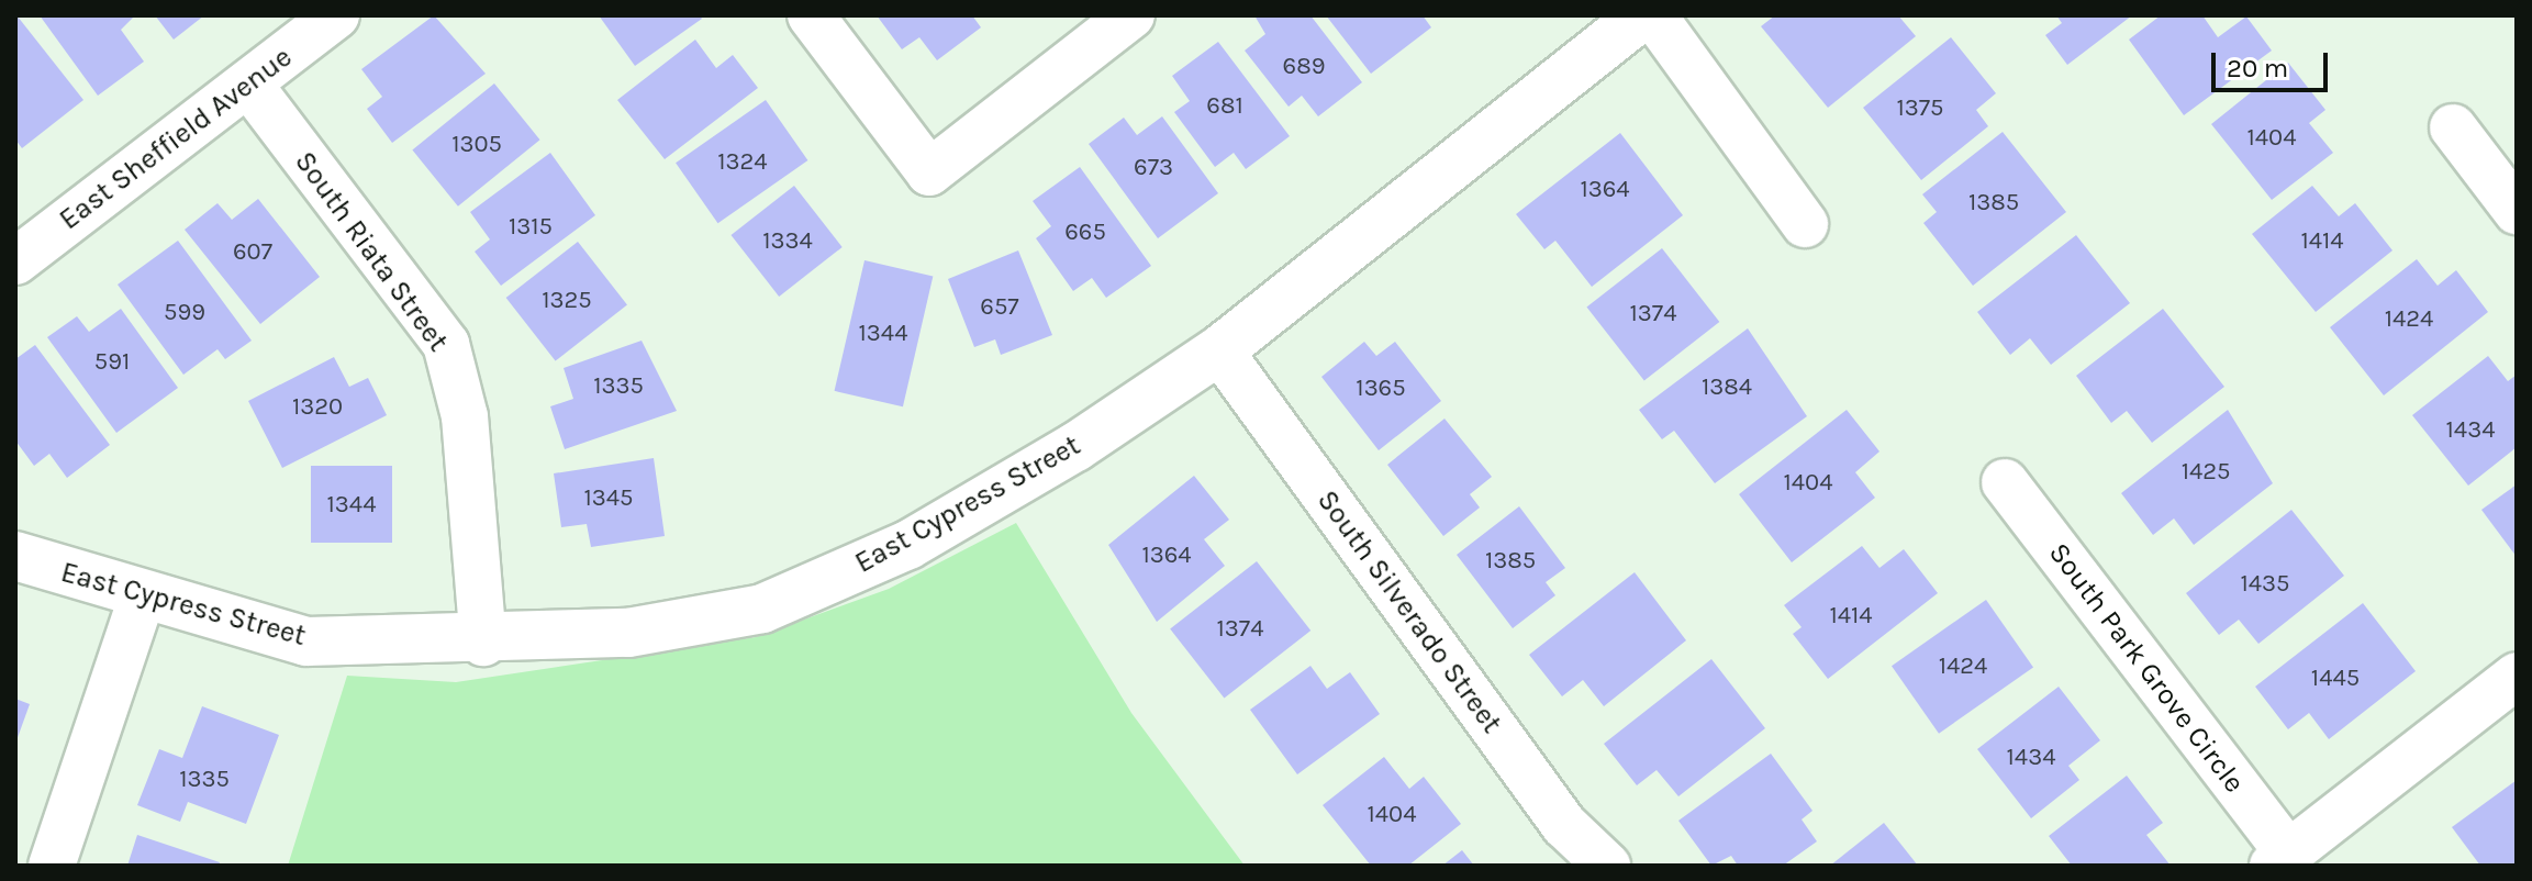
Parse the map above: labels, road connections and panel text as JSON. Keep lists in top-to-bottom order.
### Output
{
  "streets": {
    "street": [
      "East Sheffield Avenue",
      "South Riata Street",
      "East Cypress Street",
      "South Silverado Street",
      "South Park Grove Circle"
    ]
  },
  "crossings": [
    ["East Sheffield Avenue", "South Riata Street"],
    ["South Riata Street", "East Cypress Street"],
    ["East Cypress Street", "South Silverado Street"]
  ],
  "house_numbers": [
    "689",
    "681",
    "1375",
    "1404",
    "1305",
    "1324",
    "673",
    "1364",
    "1385",
    "1315",
    "665",
    "1334",
    "1414",
    "607",
    "1325",
    "657",
    "599",
    "1374",
    "1424",
    "1344",
    "591",
    "1335",
    "1384",
    "1365",
    "1320",
    "1434",
    "1425",
    "1404",
    "1345",
    "1344",
    "1364",
    "1385",
    "1435",
    "1414",
    "1374",
    "1424",
    "1445",
    "1434",
    "1335",
    "1404"
  ],
  "scale_bar": "20 m"
}
